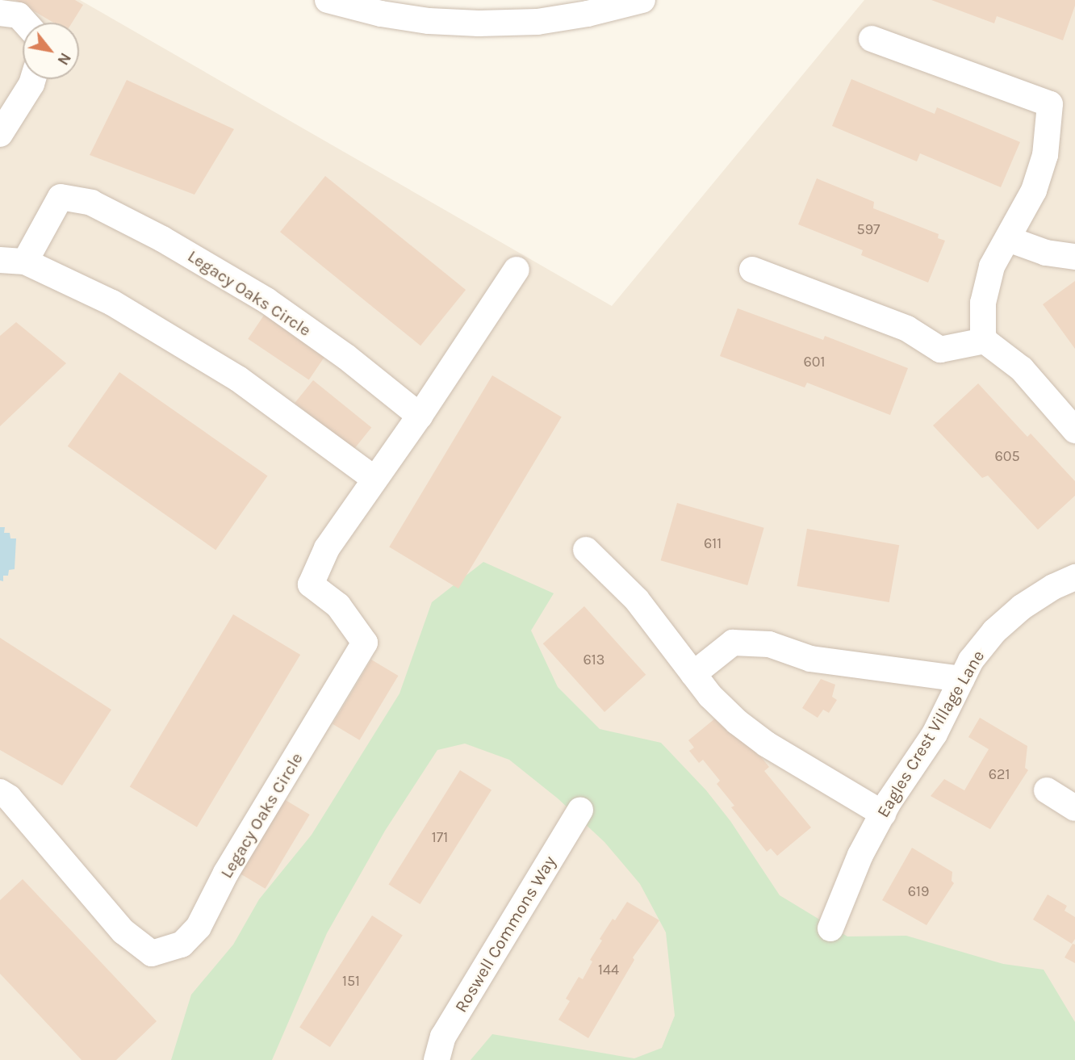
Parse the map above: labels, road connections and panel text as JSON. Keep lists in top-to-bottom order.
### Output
{
  "streets": {
    "street": ["Legacy Oaks Circle", "Eagles Crest Village Lane", "Roswell Commons Way"]
  },
  "house_numbers": [
    "597",
    "601",
    "605",
    "611",
    "613",
    "621",
    "171",
    "619",
    "144",
    "151"
  ],
  "north": "bottom right"
}
